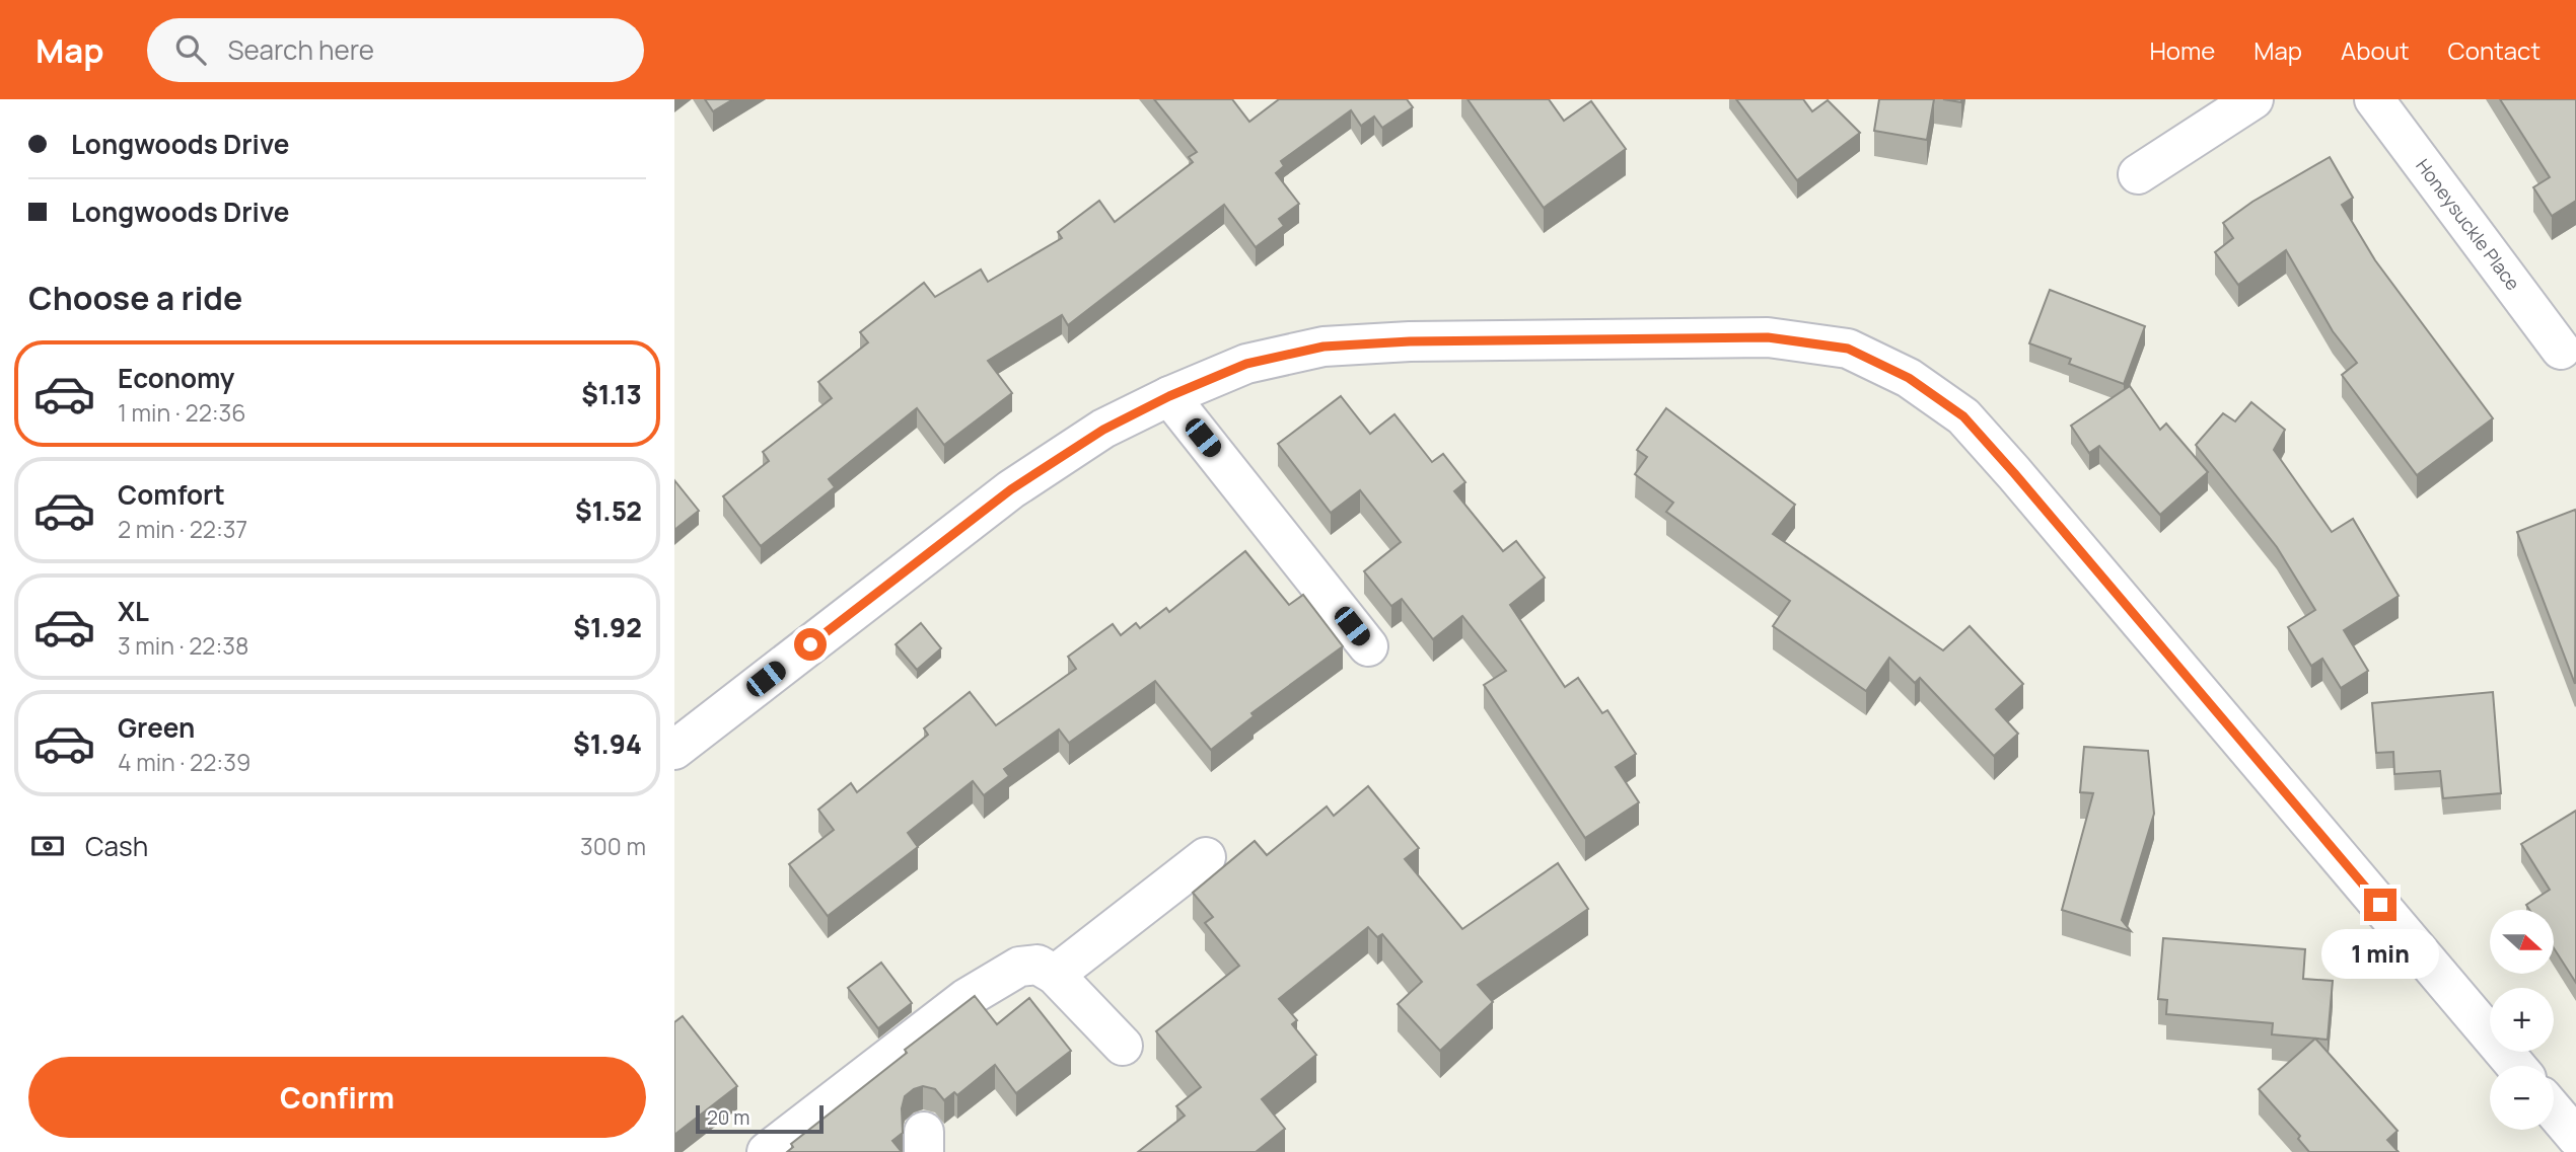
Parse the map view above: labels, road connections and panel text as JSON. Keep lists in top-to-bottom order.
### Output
{
  "streets": {
    "street": ["Honeysuckle Place"]
  },
  "scale_bar": "20 m",
  "north": "right",
  "page": {
    "header": "Map",
    "search": "Search here",
    "nav": [
      "Home",
      "Map",
      "About",
      "Contact"
    ],
    "banner": ["Longwoods Drive", "Longwoods Drive"],
    "heading": "Choose a ride",
    "list": [
      {
        "name": "Economy",
        "note": "1 min · 22:36",
        "value": "$1.13"
      },
      {
        "name": "Comfort",
        "note": "2 min · 22:37",
        "value": "$1.52"
      },
      {
        "name": "XL",
        "note": "3 min · 22:38",
        "value": "$1.92"
      },
      {
        "name": "Green",
        "note": "4 min · 22:39",
        "value": "$1.94"
      }
    ],
    "pay": ["Cash", "300 m"],
    "map_buttons": ["+", "−"],
    "bubble": "1 min",
    "buttons": "Confirm",
    "scale": "20 m"
  }
}
